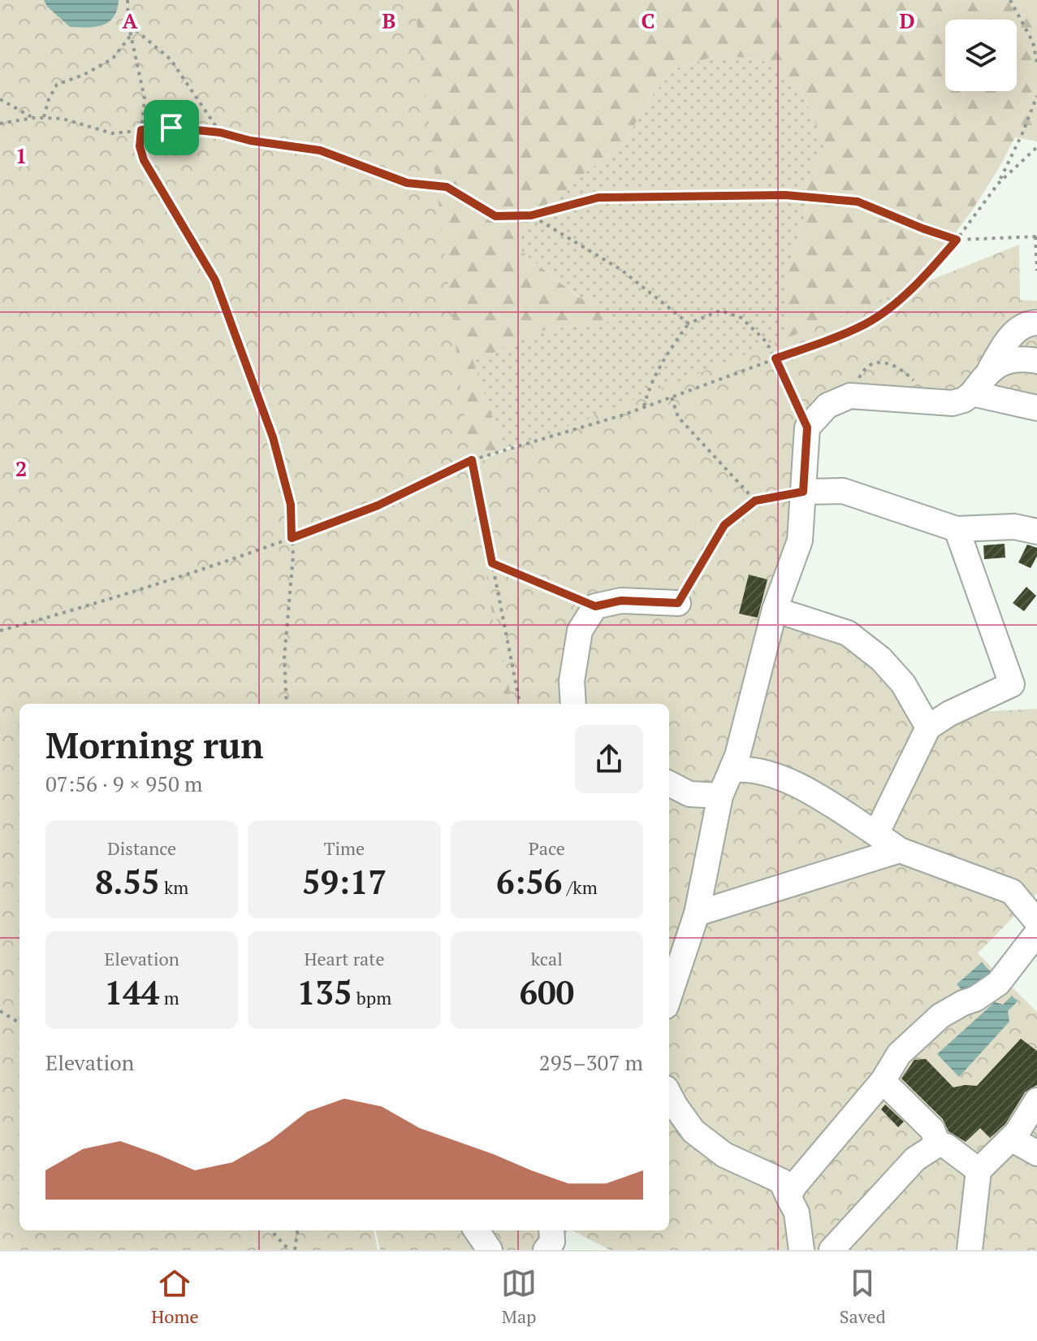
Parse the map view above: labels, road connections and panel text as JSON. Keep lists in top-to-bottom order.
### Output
{
  "page": {
    "heading": ["Morning run", "07:56 · 9 × 950 m"],
    "stats": [
      ["Distance", "8.55 km"],
      ["Time", "59:17"],
      ["Pace", "6:56 /km"],
      ["Elevation", "144 m"],
      ["Heart rate", "135 bpm"],
      ["kcal", "600"]
    ],
    "chart": ["Elevation", "295–307 m"],
    "tabs": ["Home", "Map", "Saved"]
  },
  "grid": {
    "columns": [
      "A",
      "B",
      "C",
      "D"
    ],
    "rows": ["1", "2"]
  }
}
